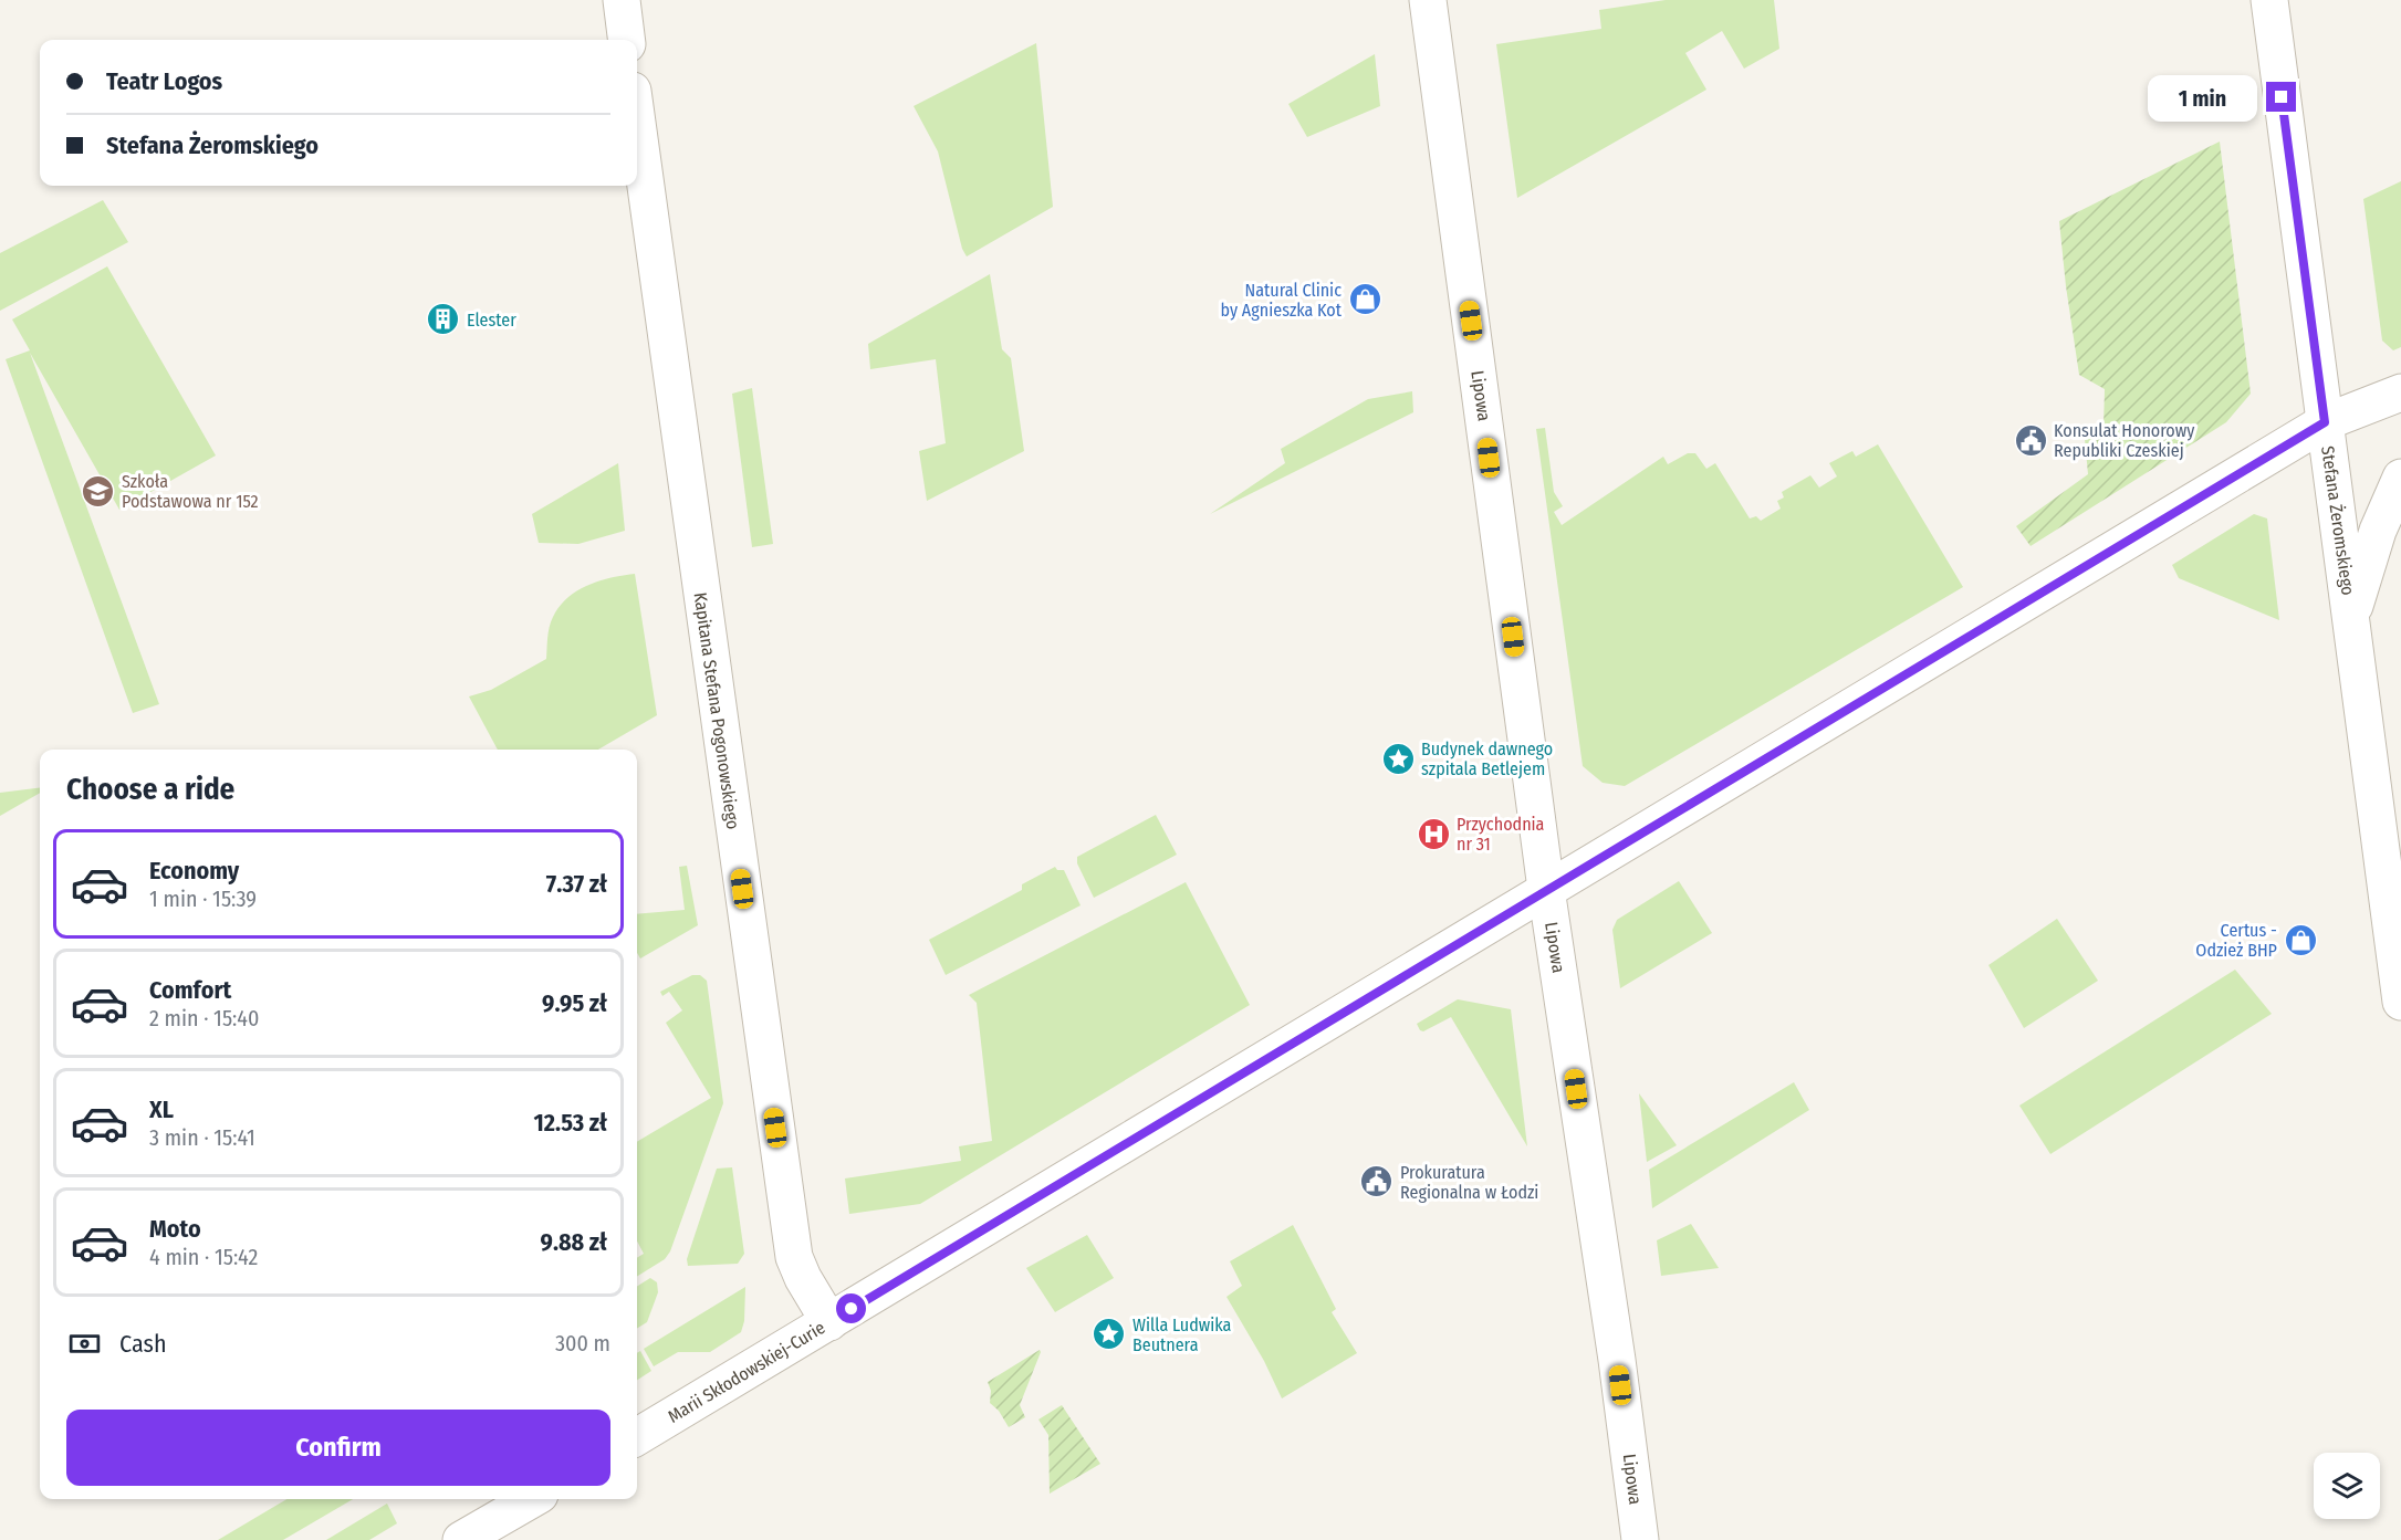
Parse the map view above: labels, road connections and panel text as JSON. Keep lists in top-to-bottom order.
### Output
{
  "streets": {
    "street": [
      "Lipowa",
      "Stefana Żeromskiego",
      "Kapitana Stefana Pogonowskiego",
      "Marii Skłodowskiej-Curie"
    ]
  },
  "crossings": [
    ["Lipowa", "Marii Skłodowskiej-Curie"],
    ["Stefana Żeromskiego", "Marii Skłodowskiej-Curie"],
    ["Kapitana Stefana Pogonowskiego", "Marii Skłodowskiej-Curie"]
  ],
  "places": {
    "shop": ["Natural Clinic by Agnieszka Kot", "Certus - Odzież BHP"],
    "building": ["Elester"],
    "public building": ["Konsulat Honorowy Republiki Czeskiej", "Prokuratura Regionalna w Łodzi"],
    "school or university": ["Szkoła Podstawowa nr 152"],
    "place": ["Budynek dawnego szpitala Betlejem", "Willa Ludwika Beutnera"],
    "hospital": ["Przychodnia nr 31"]
  },
  "page": {
    "banner": ["Teatr Logos", "Stefana Żeromskiego"],
    "bubble": "1 min",
    "heading": "Choose a ride",
    "list": [
      {
        "name": "Economy",
        "note": "1 min · 15:39",
        "value": "7.37 zł"
      },
      {
        "name": "Comfort",
        "note": "2 min · 15:40",
        "value": "9.95 zł"
      },
      {
        "name": "XL",
        "note": "3 min · 15:41",
        "value": "12.53 zł"
      },
      {
        "name": "Moto",
        "note": "4 min · 15:42",
        "value": "9.88 zł"
      }
    ],
    "pay": ["Cash", "300 m"],
    "buttons": "Confirm"
  }
}
